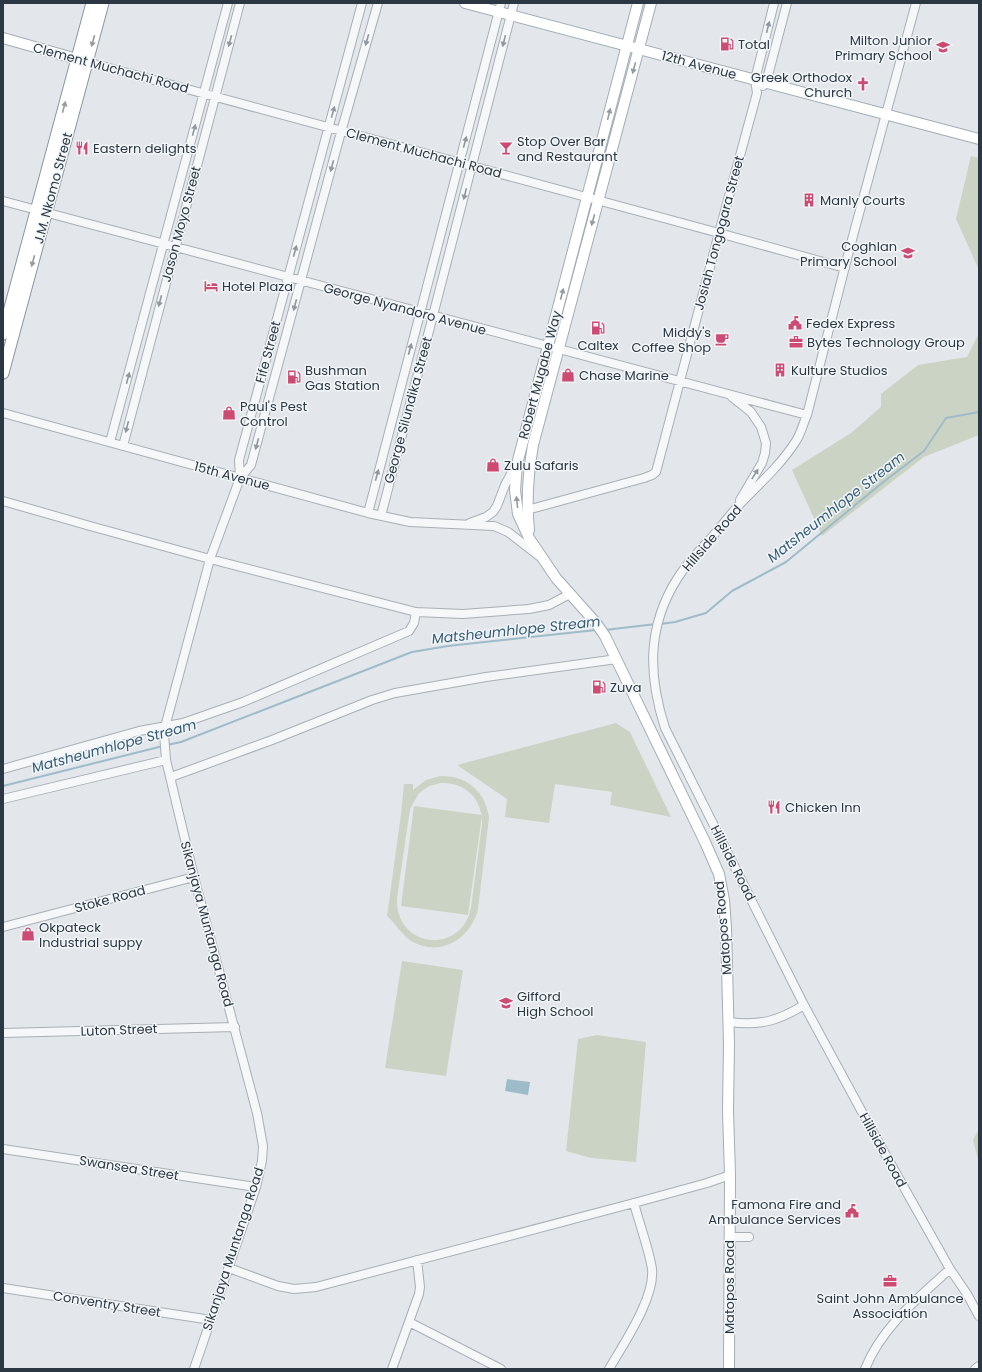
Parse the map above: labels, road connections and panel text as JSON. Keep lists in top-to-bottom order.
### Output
{
  "streets": {
    "highway": ["J.M. Nkomo Street"],
    "main road": [
      "12th Avenue",
      "Clement Muchachi Road",
      "Robert Mugabe Way",
      "Matopos Road"
    ],
    "street": [
      "Jason Moyo Street",
      "Josiah Tongogara Street",
      "George Nyandoro Avenue",
      "Fife Street",
      "George Silundika Street",
      "15th Avenue",
      "Hillside Road",
      "Stoke Road",
      "Sikanjaya Muntanga Road",
      "Luton Street",
      "Swansea Street",
      "Conventry Street"
    ]
  },
  "crossings": [
    ["12th Avenue", "Josiah Tongogara Street"],
    ["12th Avenue", "Robert Mugabe Way"],
    ["12th Avenue", "George Silundika Street"],
    ["12th Avenue", "Hillside Road"],
    ["Clement Muchachi Road", "J.M. Nkomo Street"],
    ["Clement Muchachi Road", "Jason Moyo Street"],
    ["Clement Muchachi Road", "Josiah Tongogara Street"],
    ["Clement Muchachi Road", "Fife Street"],
    ["Clement Muchachi Road", "Robert Mugabe Way"],
    ["Clement Muchachi Road", "George Silundika Street"],
    ["Clement Muchachi Road", "Hillside Road"],
    ["J.M. Nkomo Street", "George Nyandoro Avenue"],
    ["Jason Moyo Street", "George Nyandoro Avenue"],
    ["Jason Moyo Street", "15th Avenue"],
    ["Josiah Tongogara Street", "George Nyandoro Avenue"],
    ["Josiah Tongogara Street", "Robert Mugabe Way"],
    ["George Nyandoro Avenue", "Fife Street"],
    ["George Nyandoro Avenue", "Robert Mugabe Way"],
    ["George Nyandoro Avenue", "George Silundika Street"],
    ["George Nyandoro Avenue", "Hillside Road"],
    ["Fife Street", "15th Avenue"],
    ["Fife Street", "Sikanjaya Muntanga Road"],
    ["Robert Mugabe Way", "15th Avenue"],
    ["Robert Mugabe Way", "Matopos Road"],
    ["George Silundika Street", "15th Avenue"],
    ["15th Avenue", "Sikanjaya Muntanga Road"],
    ["15th Avenue", "Matopos Road"],
    ["Stoke Road", "Sikanjaya Muntanga Road"],
    ["Sikanjaya Muntanga Road", "Luton Street"],
    ["Sikanjaya Muntanga Road", "Swansea Street"],
    ["Sikanjaya Muntanga Road", "Conventry Street"]
  ],
  "water": ["Matsheumhlope Stream"],
  "places": {
    "fuel station": [
      "Total",
      "Caltex",
      "Bushman Gas Station",
      "Zuva"
    ],
    "school or university": ["Milton Junior Primary School", "Coghlan Primary School", "Gifford High School"],
    "church": ["Greek Orthodox Church"],
    "restaurant": ["Eastern delights", "Chicken Inn"],
    "bar": ["Stop Over Bar and Restaurant"],
    "building": ["Manly Courts", "Kulture Studios"],
    "hotel": ["Hotel Plaza"],
    "public building": ["Fedex Express", "Famona Fire and Ambulance Services"],
    "cafe": ["Middy's Coffee Shop"],
    "office": ["Bytes Technology Group", "Saint John Ambulance Association"],
    "shop": [
      "Chase Marine",
      "Paul's Pest Control",
      "Zulu Safaris",
      "Okpateck Industrial suppy"
    ]
  }
}
